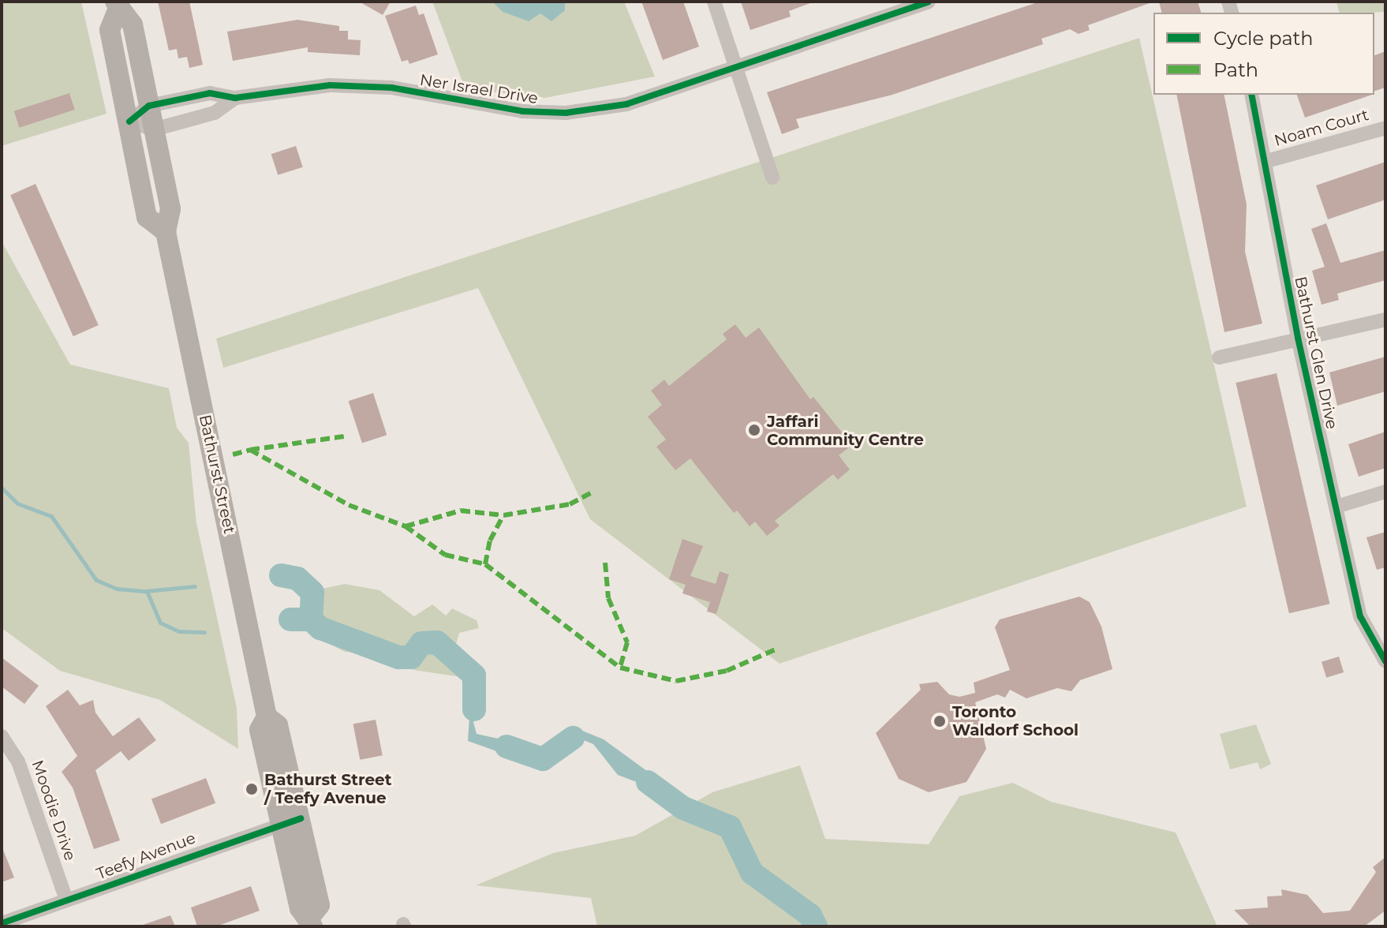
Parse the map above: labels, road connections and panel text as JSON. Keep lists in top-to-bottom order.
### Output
{
  "streets": {
    "main road": ["Bathurst Street"],
    "street": [
      "Ner Israel Drive",
      "Noam Court",
      "Bathurst Glen Drive",
      "Moodie Drive",
      "Teefy Avenue"
    ]
  },
  "crossings": [
    ["Ner Israel Drive", "Bathurst Street"],
    ["Noam Court", "Bathurst Glen Drive"],
    ["Bathurst Street", "Teefy Avenue"],
    ["Moodie Drive", "Teefy Avenue"]
  ],
  "places": ["Jaffari Community Centre", "Toronto Waldorf School", "Bathurst Street / Teefy Avenue"],
  "legend": ["Cycle path", "Path"]
}
